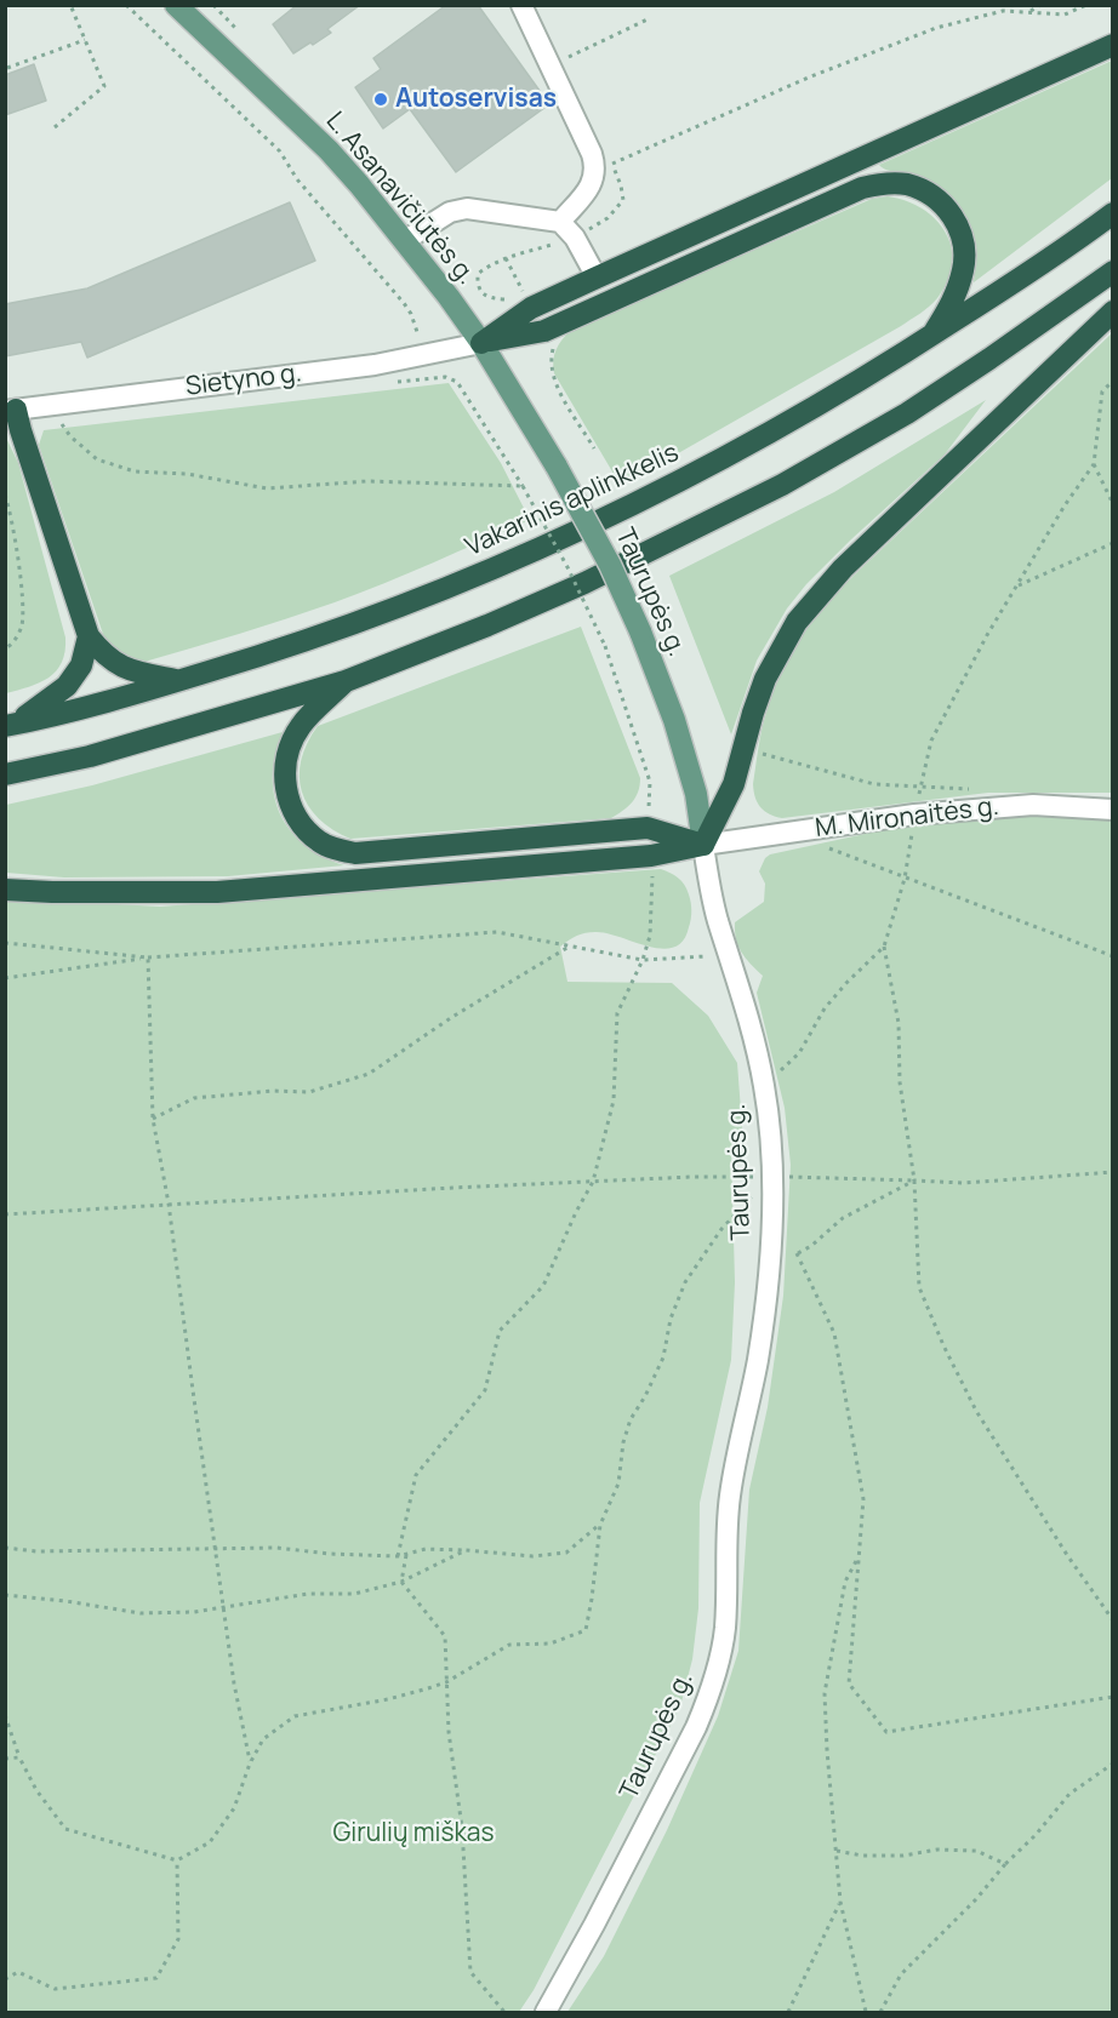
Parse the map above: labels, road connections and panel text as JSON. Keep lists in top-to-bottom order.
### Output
{
  "streets": {
    "highway": ["Vakarinis aplinkkelis"],
    "main road": ["L. Asanavičiūtės g.", "Taurupės g."],
    "street": ["Sietyno g.", "M. Mironaitės g."]
  },
  "crossings": [
    ["L. Asanavičiūtės g.", "Sietyno g."],
    ["L. Asanavičiūtės g.", "Taurupės g."],
    ["Sietyno g.", "Taurupės g."],
    ["Taurupės g.", "M. Mironaitės g."]
  ],
  "parks": ["Girulių miškas"],
  "places": ["Autoservisas"]
}
